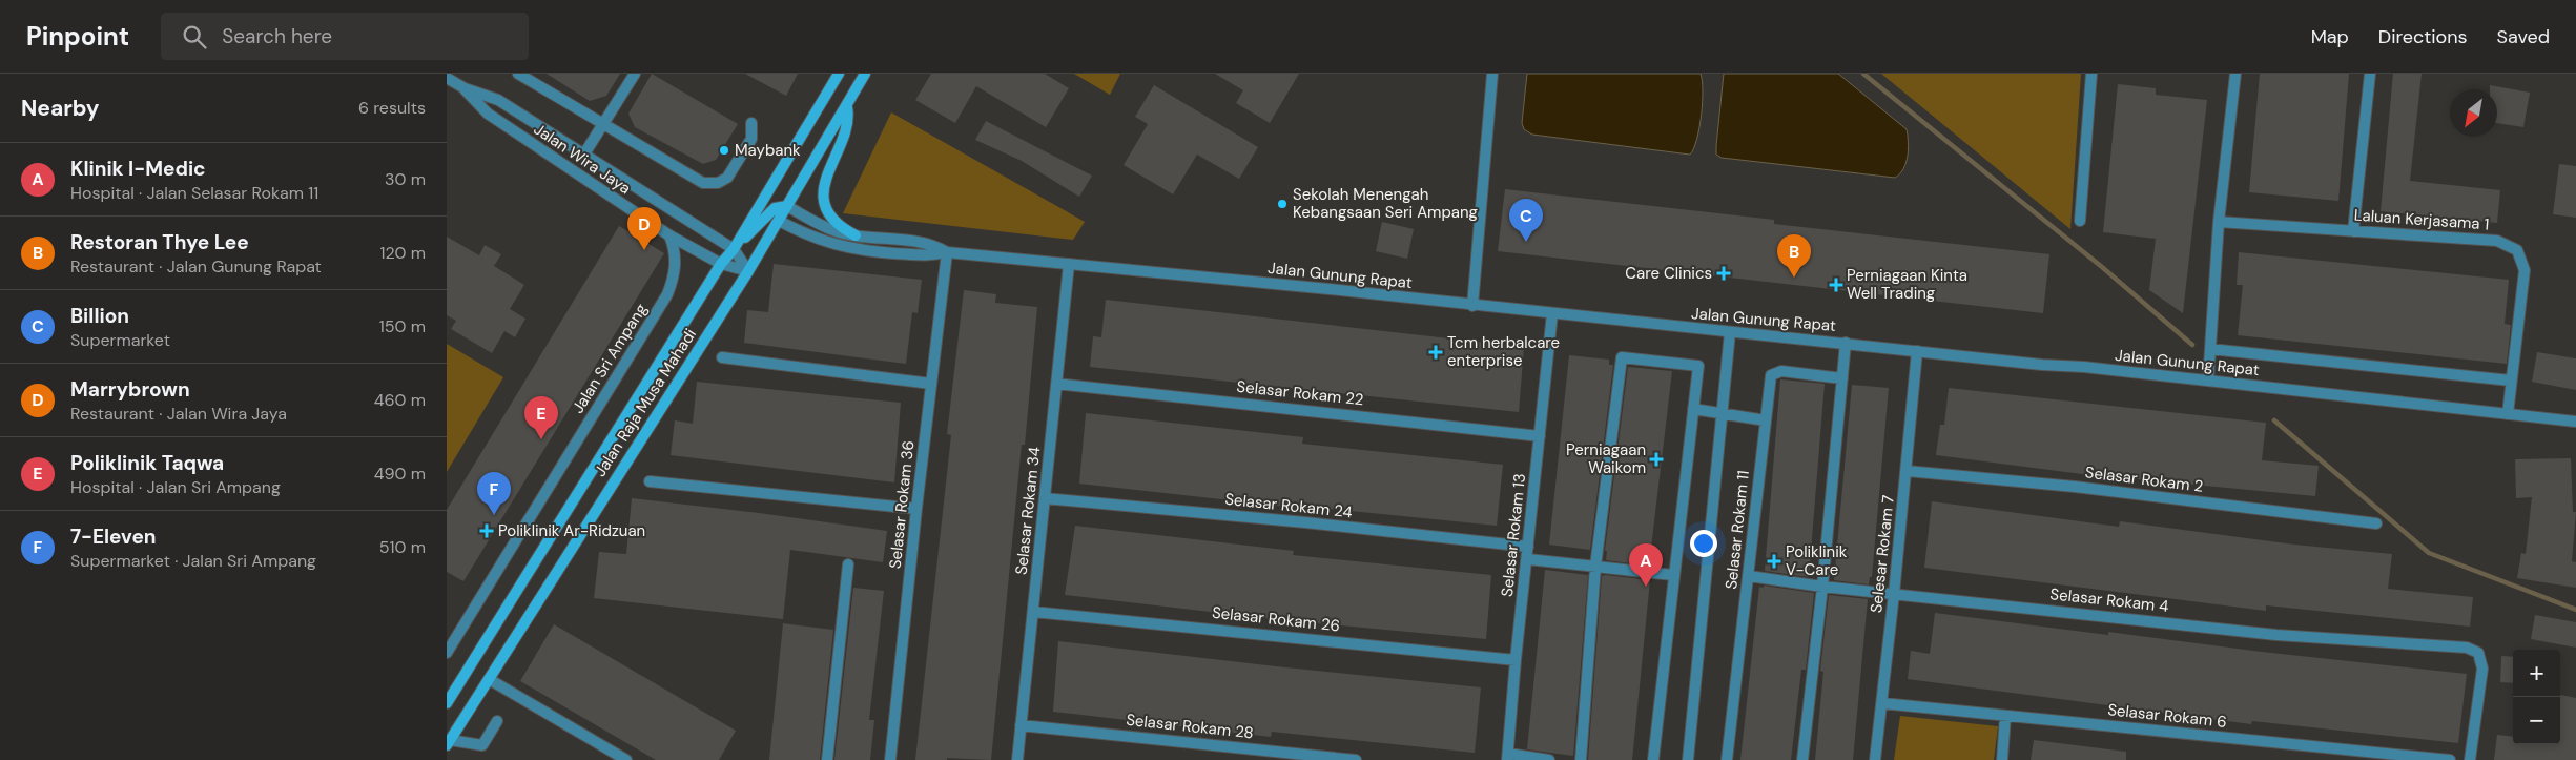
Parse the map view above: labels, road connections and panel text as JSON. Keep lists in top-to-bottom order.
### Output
{
  "streets": {
    "main road": ["Jalan Raja Musa Mahadi"],
    "street": [
      "Jalan Wira Jaya",
      "Laluan Kerjasama 1",
      "Jalan Gunung Rapat",
      "Jalan Sri Ampang",
      "Selasar Rokam 22",
      "Selasar Rokam 2",
      "Selasar Rokam 36",
      "Selasar Rokam 24",
      "Selasar Rokam 34",
      "Selasar Rokam 11",
      "Selasar Rokam 13",
      "Selesar Rokam 7",
      "Selasar Rokam 4",
      "Selasar Rokam 26",
      "Selasar Rokam 6",
      "Selasar Rokam 28"
    ]
  },
  "crossings": [
    ["Jalan Wira Jaya", "Jalan Sri Ampang"],
    ["Jalan Wira Jaya", "Jalan Raja Musa Mahadi"],
    ["Laluan Kerjasama 1", "Jalan Gunung Rapat"],
    ["Jalan Gunung Rapat", "Jalan Raja Musa Mahadi"],
    ["Jalan Gunung Rapat", "Selasar Rokam 36"],
    ["Jalan Gunung Rapat", "Selasar Rokam 34"],
    ["Jalan Gunung Rapat", "Selasar Rokam 11"],
    ["Jalan Gunung Rapat", "Selasar Rokam 13"],
    ["Jalan Gunung Rapat", "Selesar Rokam 7"],
    ["Selasar Rokam 22", "Selasar Rokam 34"],
    ["Selasar Rokam 22", "Selasar Rokam 13"],
    ["Selasar Rokam 2", "Selesar Rokam 7"],
    ["Selasar Rokam 24", "Selasar Rokam 34"],
    ["Selasar Rokam 24", "Selasar Rokam 13"],
    ["Selasar Rokam 34", "Selasar Rokam 26"],
    ["Selasar Rokam 34", "Selasar Rokam 28"],
    ["Selasar Rokam 11", "Selasar Rokam 4"],
    ["Selasar Rokam 13", "Selasar Rokam 26"],
    ["Selesar Rokam 7", "Selasar Rokam 4"],
    ["Selesar Rokam 7", "Selasar Rokam 6"]
  ],
  "places": {
    "other": ["Maybank", "Sekolah Menengah Kebangsaan Seri Ampang"],
    "health": [
      "Care Clinics",
      "Perniagaan Kinta Well Trading",
      "Tcm herbalcare enterprise",
      "Perniagaan Waikom",
      "Poliklinik Ar-Ridzuan",
      "Poliklinik V-Care"
    ]
  },
  "north": "bottom left",
  "page": {
    "header": "Pinpoint",
    "search": "Search here",
    "nav": ["Map", "Directions", "Saved"],
    "heading": ["Nearby", "6 results"],
    "list": [
      {
        "mark": "A",
        "name": "Klinik I-Medic",
        "note": "Hospital · Jalan Selasar Rokam 11",
        "value": "30 m"
      },
      {
        "mark": "B",
        "name": "Restoran Thye Lee",
        "note": "Restaurant · Jalan Gunung Rapat",
        "value": "120 m"
      },
      {
        "mark": "C",
        "name": "Billion",
        "note": "Supermarket",
        "value": "150 m"
      },
      {
        "mark": "D",
        "name": "Marrybrown",
        "note": "Restaurant · Jalan Wira Jaya",
        "value": "460 m"
      },
      {
        "mark": "E",
        "name": "Poliklinik Taqwa",
        "note": "Hospital · Jalan Sri Ampang",
        "value": "490 m"
      },
      {
        "mark": "F",
        "name": "7-Eleven",
        "note": "Supermarket · Jalan Sri Ampang",
        "value": "510 m"
      }
    ],
    "pins": [
      "C",
      "D",
      "B",
      "E",
      "F",
      "A"
    ],
    "map_buttons": ["+", "−"]
  }
}
